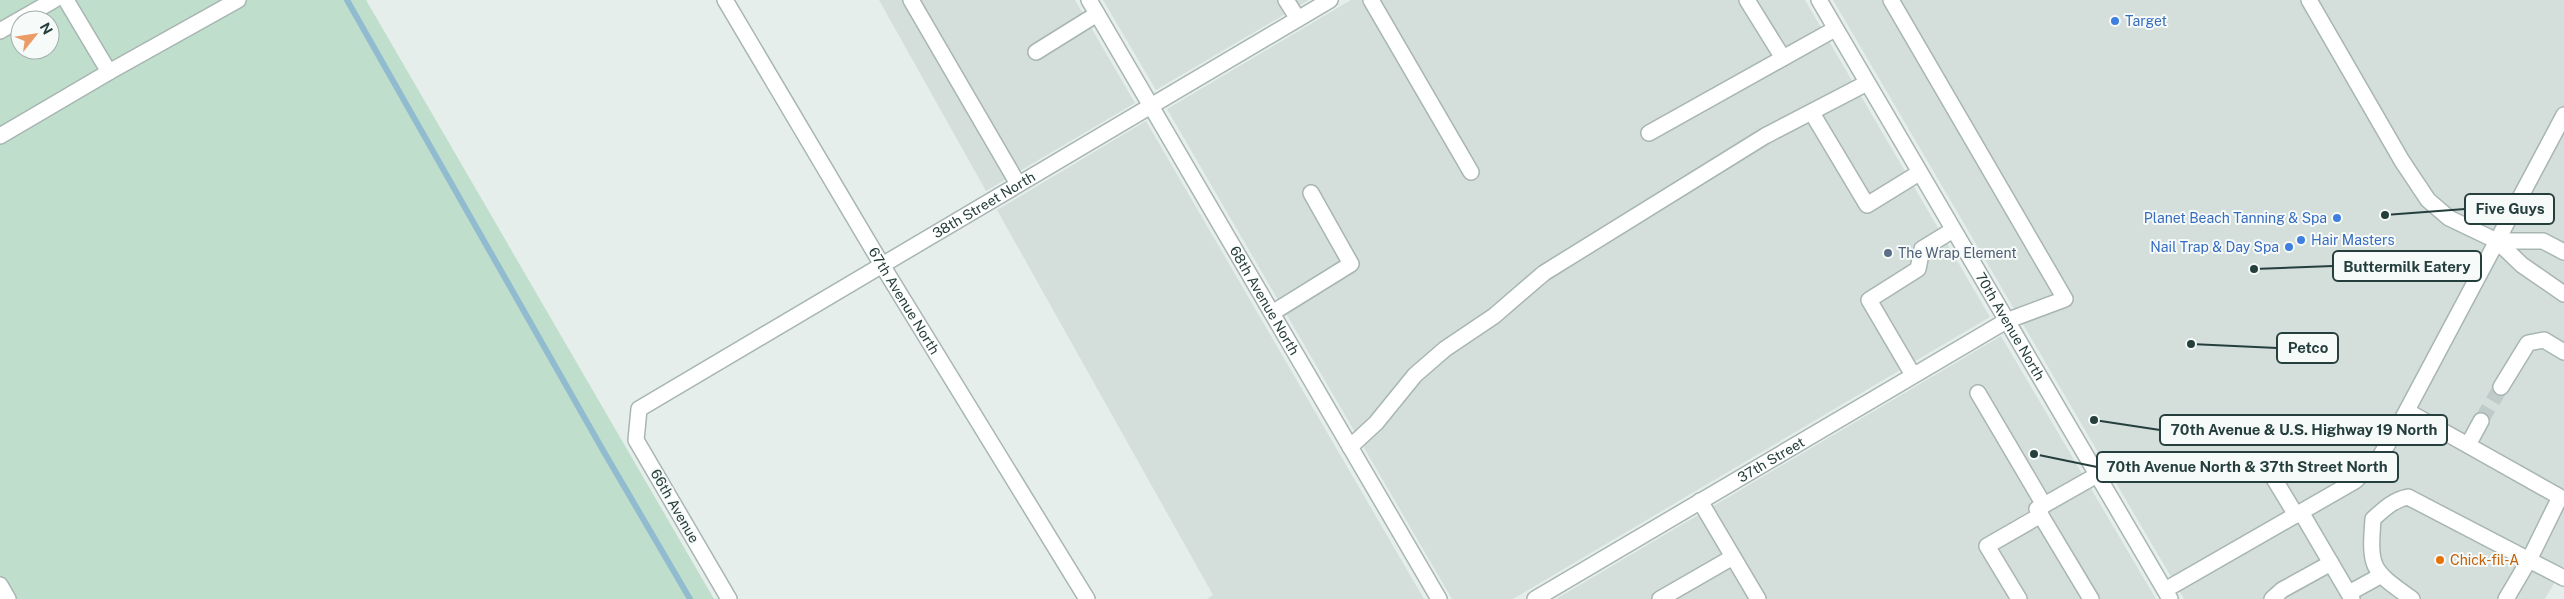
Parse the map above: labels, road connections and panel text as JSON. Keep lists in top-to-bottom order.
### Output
{
  "streets": {
    "street": [
      "38th Street North",
      "68th Avenue North",
      "67th Avenue North",
      "70th Avenue North",
      "37th Street",
      "66th Avenue"
    ]
  },
  "crossings": [
    ["38th Street North", "68th Avenue North"],
    ["38th Street North", "67th Avenue North"],
    ["38th Street North", "66th Avenue"],
    ["70th Avenue North", "37th Street"]
  ],
  "places": [
    "Target",
    "Five Guys",
    "Planet Beach Tanning & Spa",
    "Hair Masters",
    "Nail Trap & Day Spa",
    "The Wrap Element",
    "Buttermilk Eatery",
    "Petco",
    "70th Avenue & U.S. Highway 19 North",
    "70th Avenue North & 37th Street North",
    "Chick-fil-A"
  ],
  "north": "top right"
}
